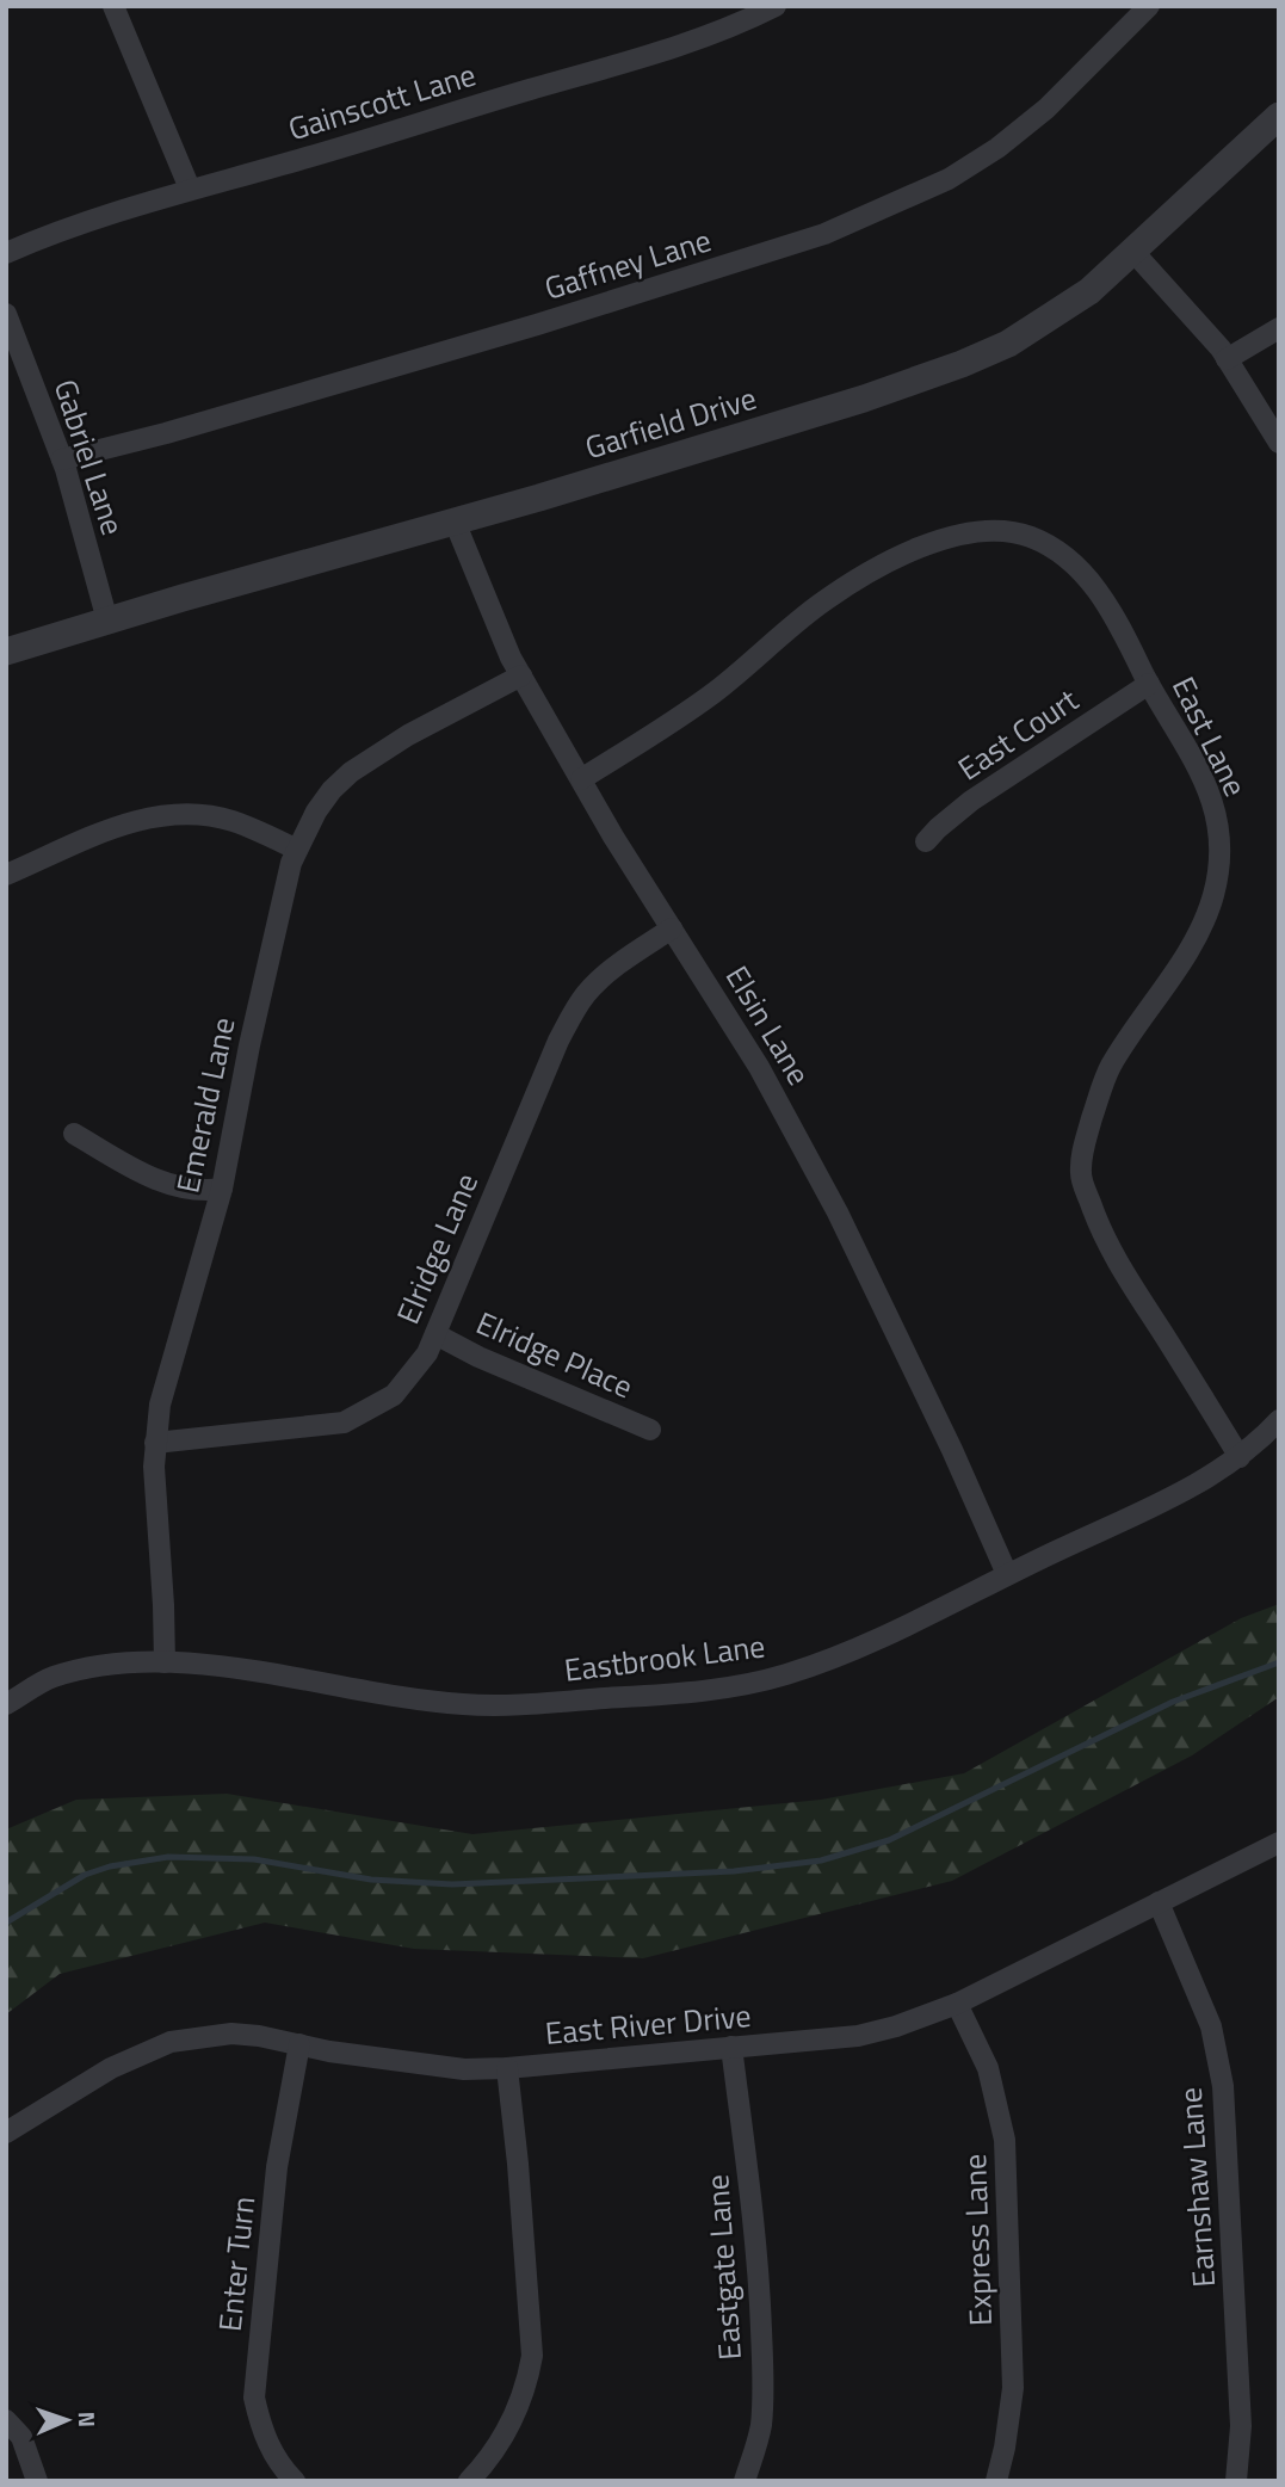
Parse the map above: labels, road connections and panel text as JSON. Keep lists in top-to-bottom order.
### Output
{
  "streets": {
    "street": [
      "Gainscott Lane",
      "Gaffney Lane",
      "Garfield Drive",
      "Gabriel Lane",
      "East Court",
      "East Lane",
      "Elsin Lane",
      "Emerald Lane",
      "Elridge Lane",
      "Elridge Place",
      "Eastbrook Lane",
      "East River Drive",
      "Earnshaw Lane",
      "Express Lane",
      "Enter Turn",
      "Eastgate Lane"
    ]
  },
  "crossings": [
    ["Gaffney Lane", "Gabriel Lane"],
    ["Garfield Drive", "Gabriel Lane"],
    ["Garfield Drive", "Elsin Lane"],
    ["East Court", "East Lane"],
    ["East Lane", "Elsin Lane"],
    ["East Lane", "Eastbrook Lane"],
    ["Elsin Lane", "Emerald Lane"],
    ["Elsin Lane", "Elridge Lane"],
    ["Elsin Lane", "Eastbrook Lane"],
    ["Emerald Lane", "Elridge Lane"],
    ["Emerald Lane", "Eastbrook Lane"],
    ["Elridge Lane", "Elridge Place"],
    ["East River Drive", "Earnshaw Lane"],
    ["East River Drive", "Express Lane"],
    ["East River Drive", "Enter Turn"],
    ["East River Drive", "Eastgate Lane"]
  ],
  "north": "right"
}
